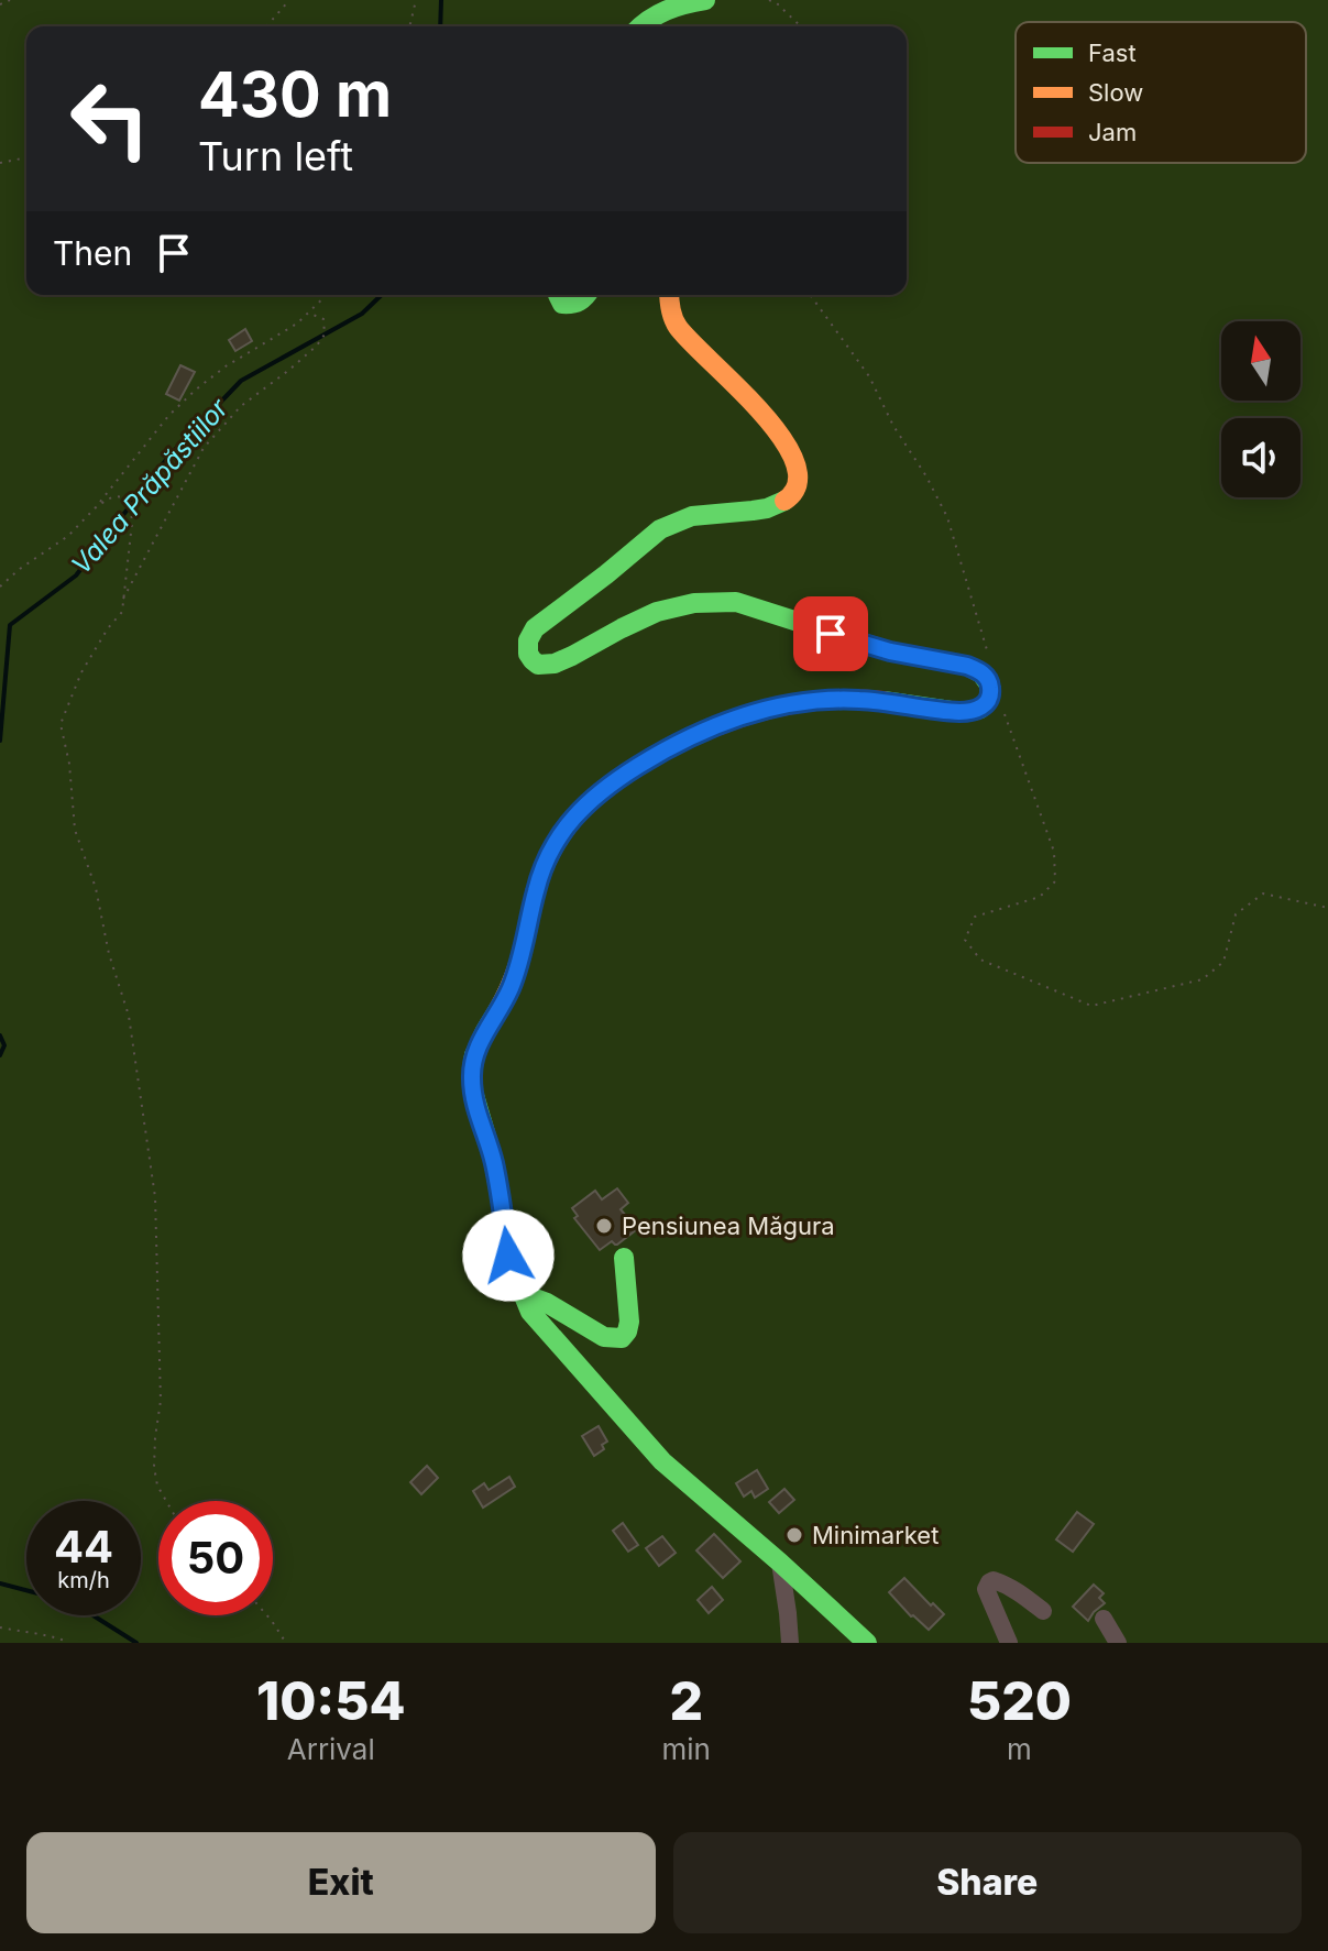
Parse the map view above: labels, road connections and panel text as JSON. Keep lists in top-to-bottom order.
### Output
{
  "water": ["Valea Prăpăstiilor"],
  "places": ["Pensiunea Măgura", "Minimarket"],
  "legend": ["Fast", "Slow", "Jam"],
  "north": "top",
  "page": {
    "turn": ["430 m", "Turn left"],
    "then": "Then",
    "speed": "44 km/h",
    "limit": "50",
    "eta": [
      "10:54",
      "Arrival",
      "2",
      "min",
      "520",
      "m"
    ],
    "buttons": ["Exit", "Share"]
  }
}
